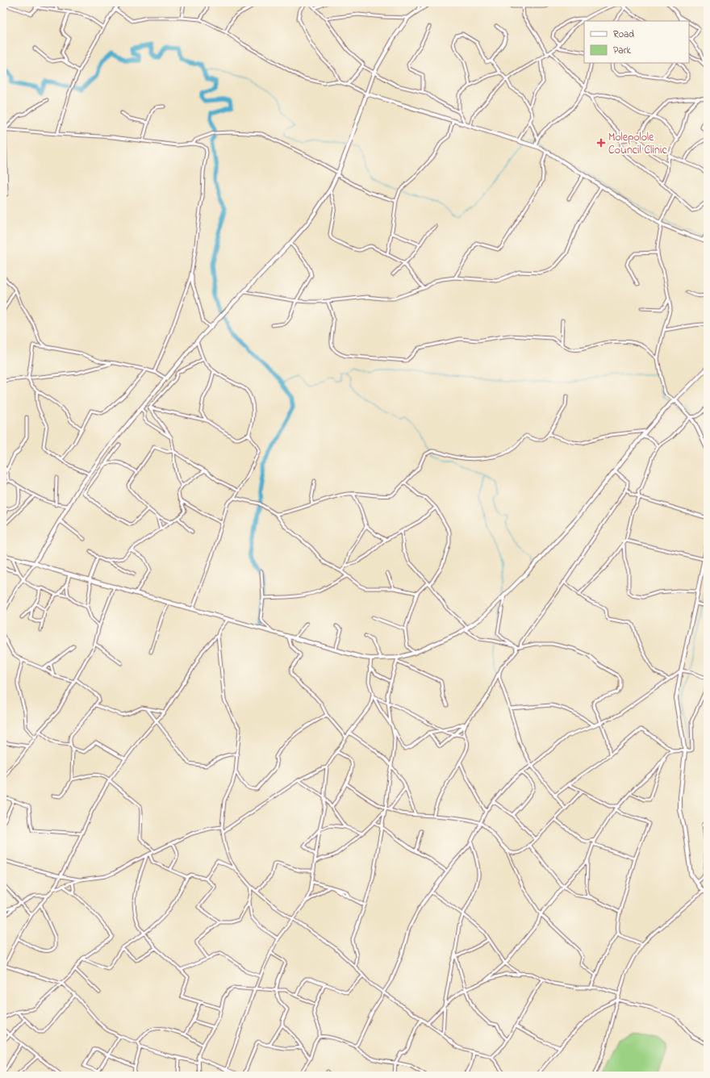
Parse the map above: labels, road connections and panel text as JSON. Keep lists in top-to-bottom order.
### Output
{
  "places": {
    "health": ["Molepolole Council Clinic"]
  },
  "legend": ["Road", "Park"]
}
